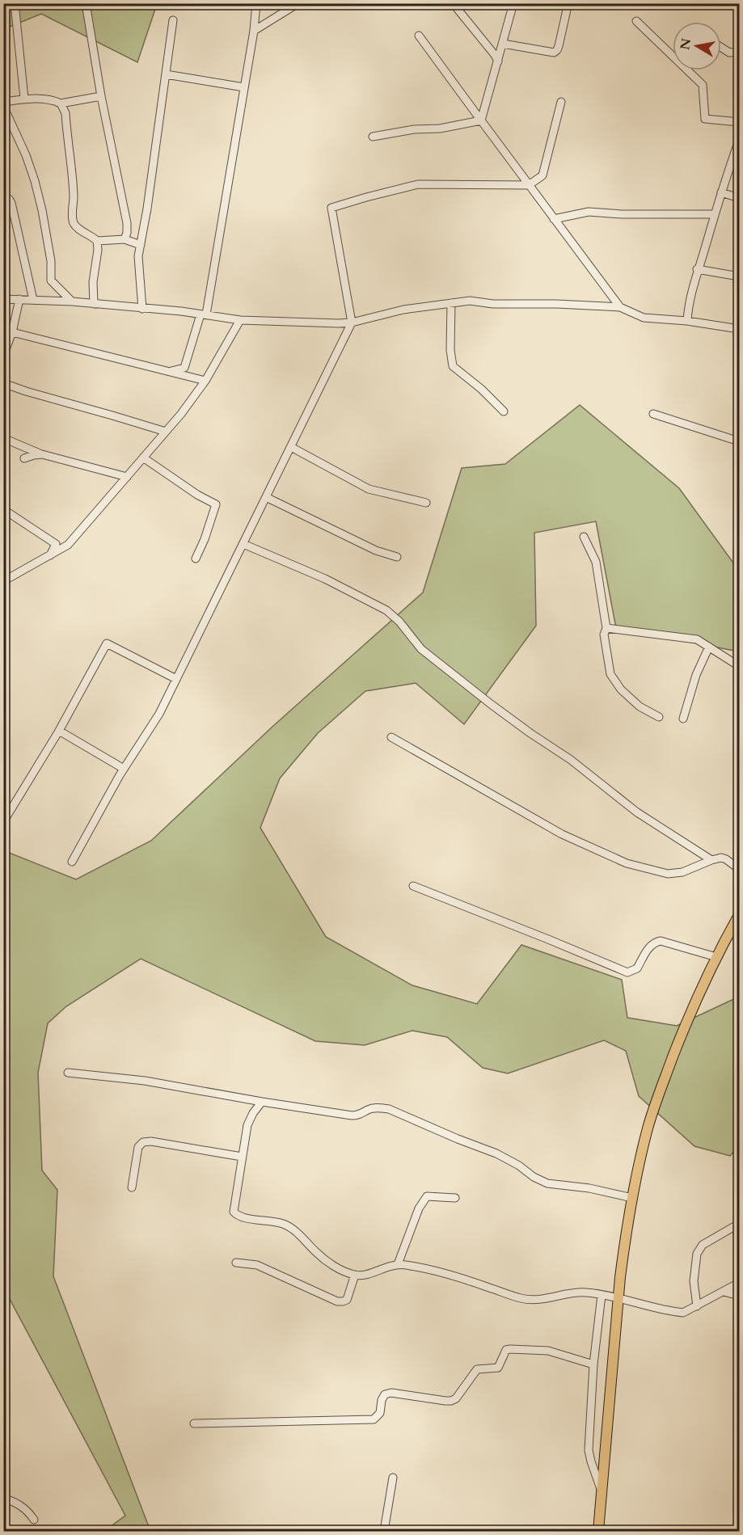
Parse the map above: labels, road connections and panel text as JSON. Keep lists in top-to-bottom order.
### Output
{
  "north": "left"
}
